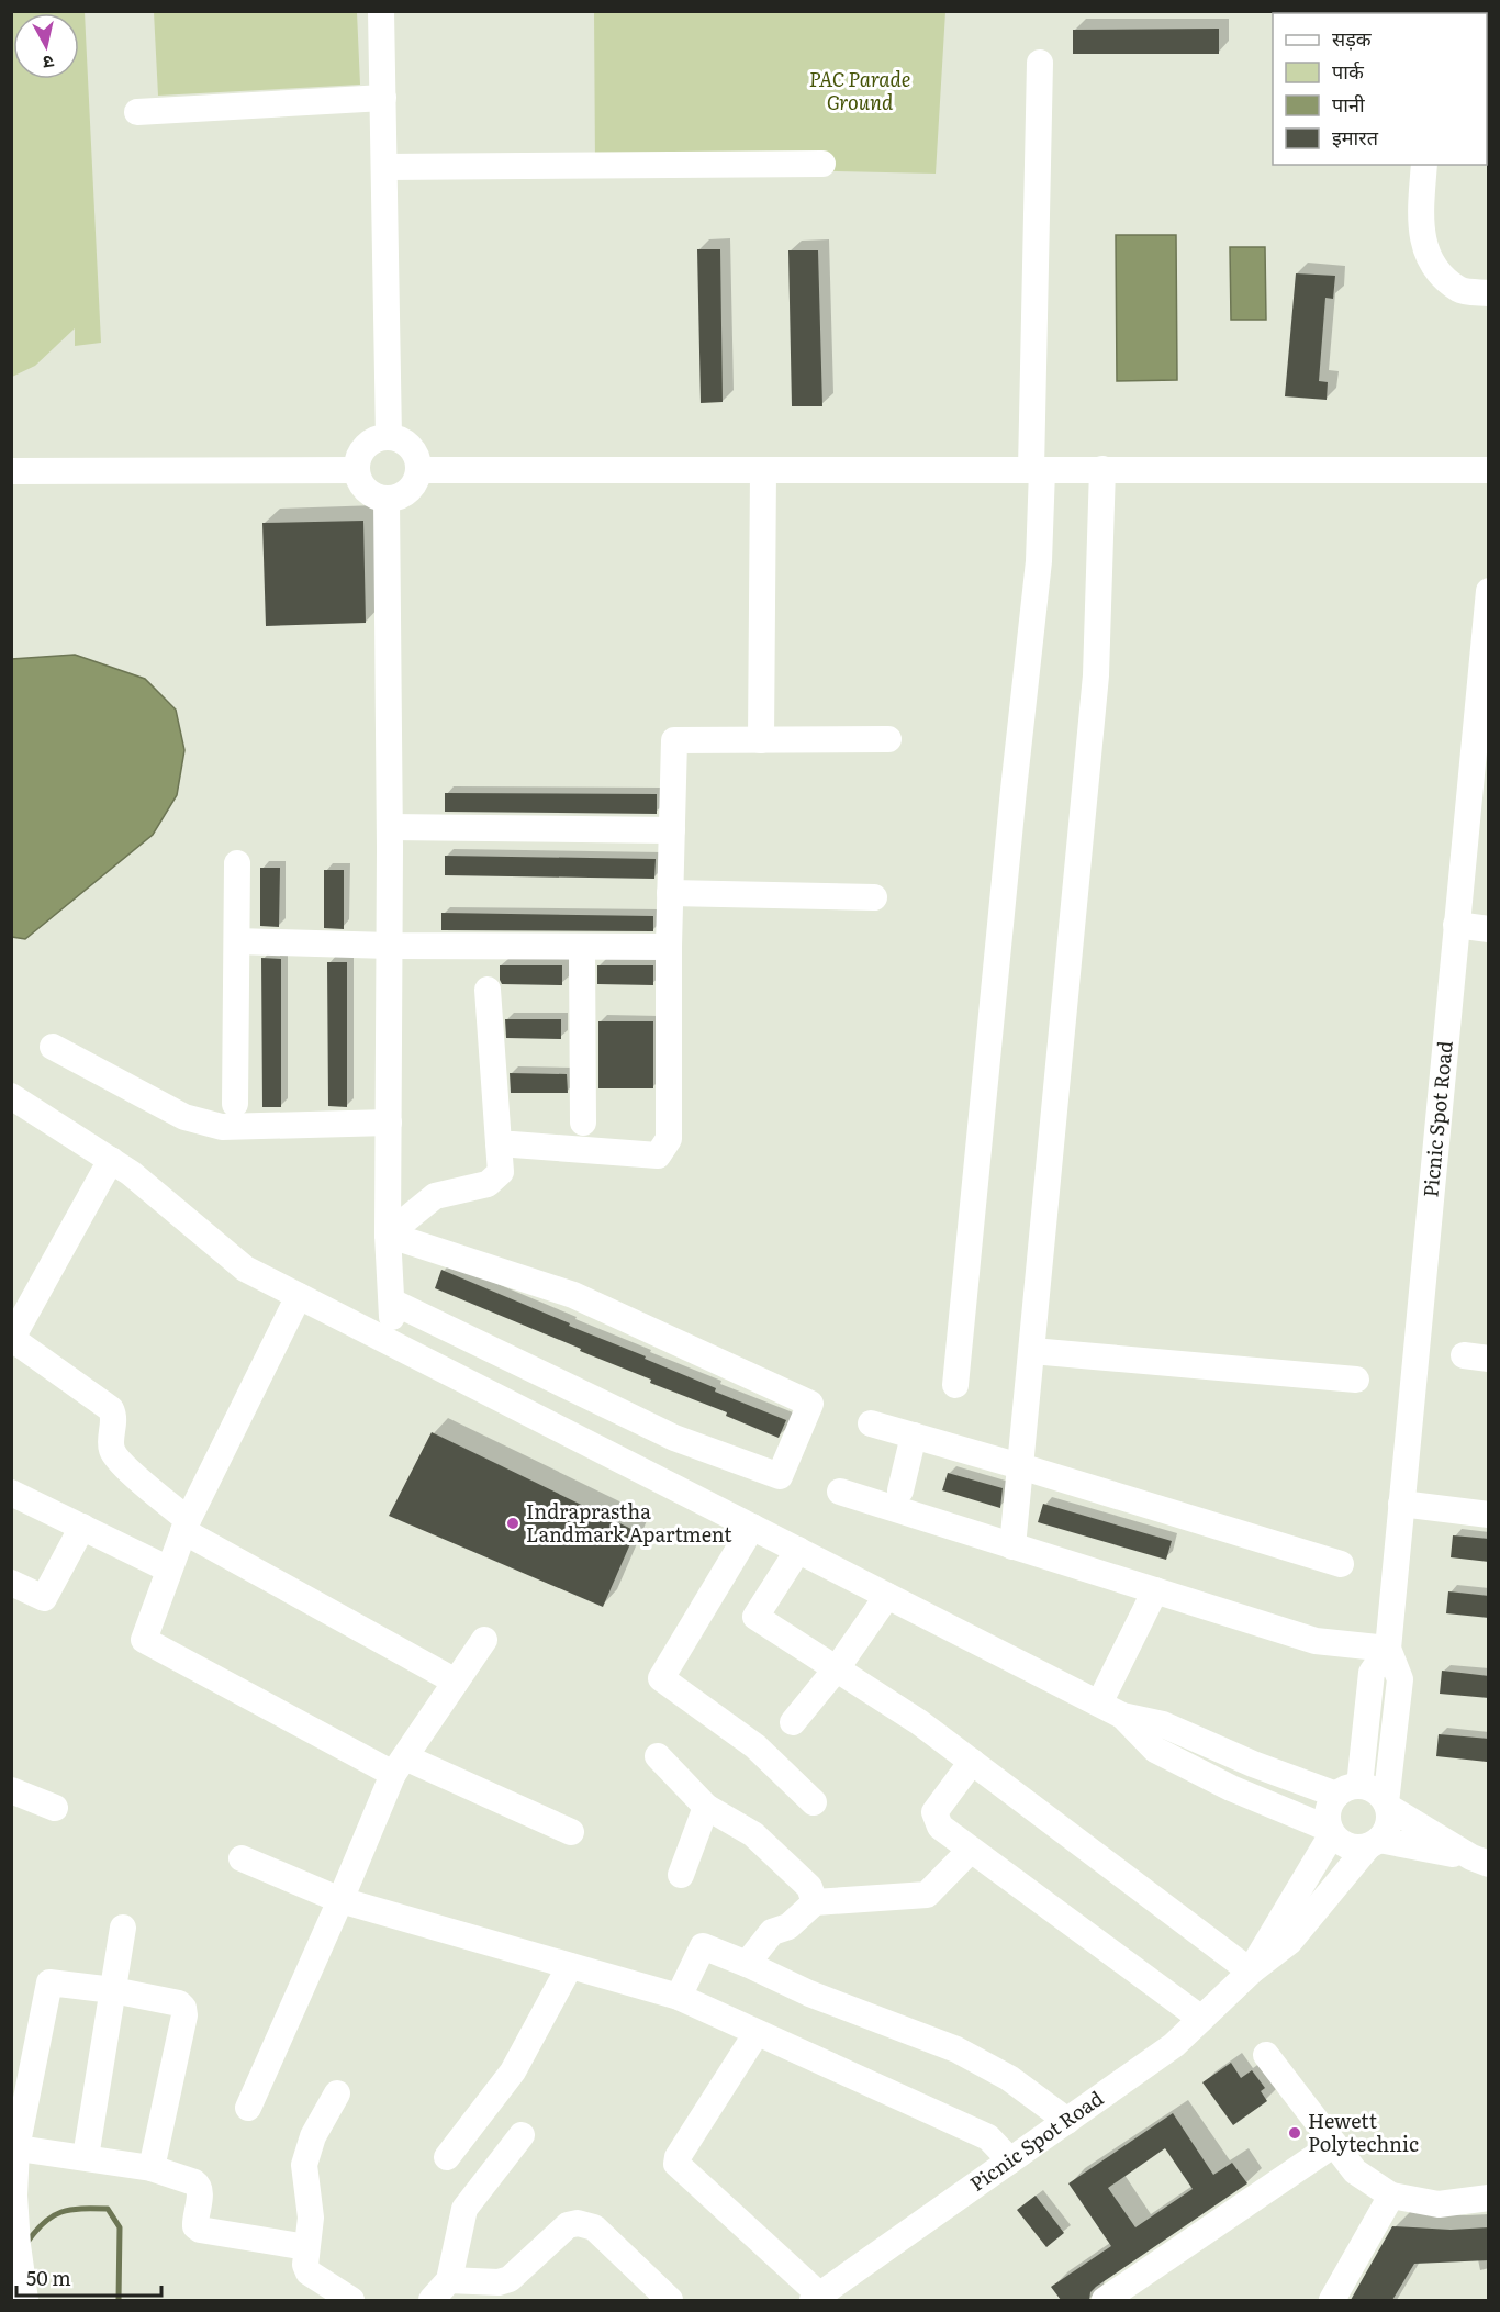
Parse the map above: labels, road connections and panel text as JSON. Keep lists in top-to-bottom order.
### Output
{
  "streets": {
    "street": ["Picnic Spot Road"]
  },
  "parks": ["PAC Parade Ground"],
  "places": ["Indraprastha Landmark Apartment", "Hewett Polytechnic"],
  "legend": [
    "सड़क",
    "पार्क",
    "पानी",
    "इमारत"
  ],
  "scale_bar": "50 m",
  "north": "bottom"
}
